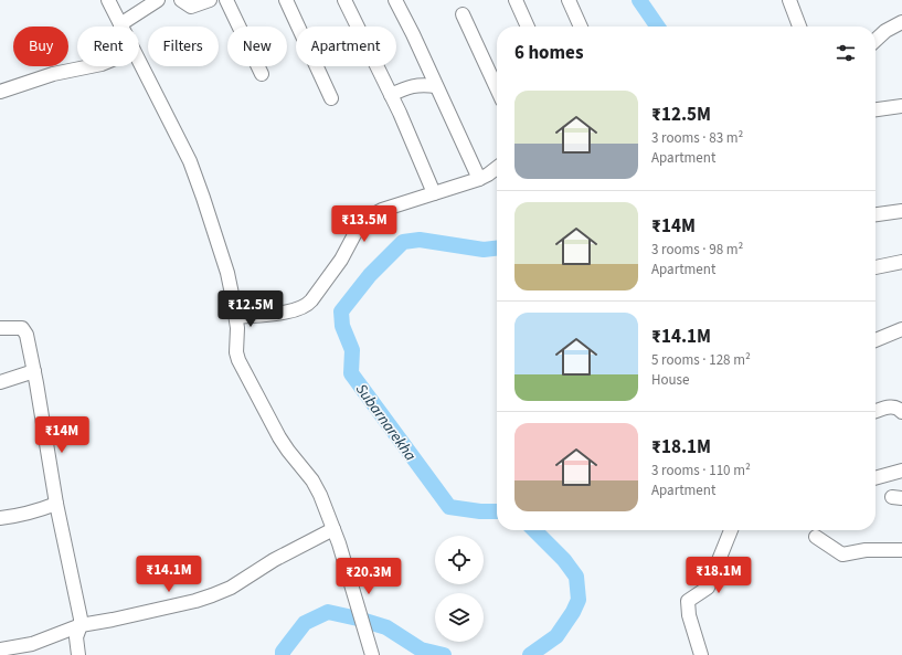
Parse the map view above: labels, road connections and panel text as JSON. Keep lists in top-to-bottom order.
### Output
{
  "water": ["Subarnarekha"],
  "page": {
    "chip": [
      "Buy",
      "Rent",
      "Filters",
      "New",
      "Apartment"
    ],
    "heading": "6 homes",
    "list": [
      {
        "name": "₹12.5M",
        "note": "3 rooms · 83 m² · Apartment"
      },
      {
        "name": "₹14M",
        "note": "3 rooms · 98 m² · Apartment"
      },
      {
        "name": "₹14.1M",
        "note": "5 rooms · 128 m² · House"
      },
      {
        "name": "₹18.1M",
        "note": "3 rooms · 110 m² · Apartment"
      }
    ],
    "price": [
      "₹13.5M",
      "₹12.5M",
      "₹14M",
      "₹14.1M",
      "₹18.1M",
      "₹20.3M"
    ]
  }
}
